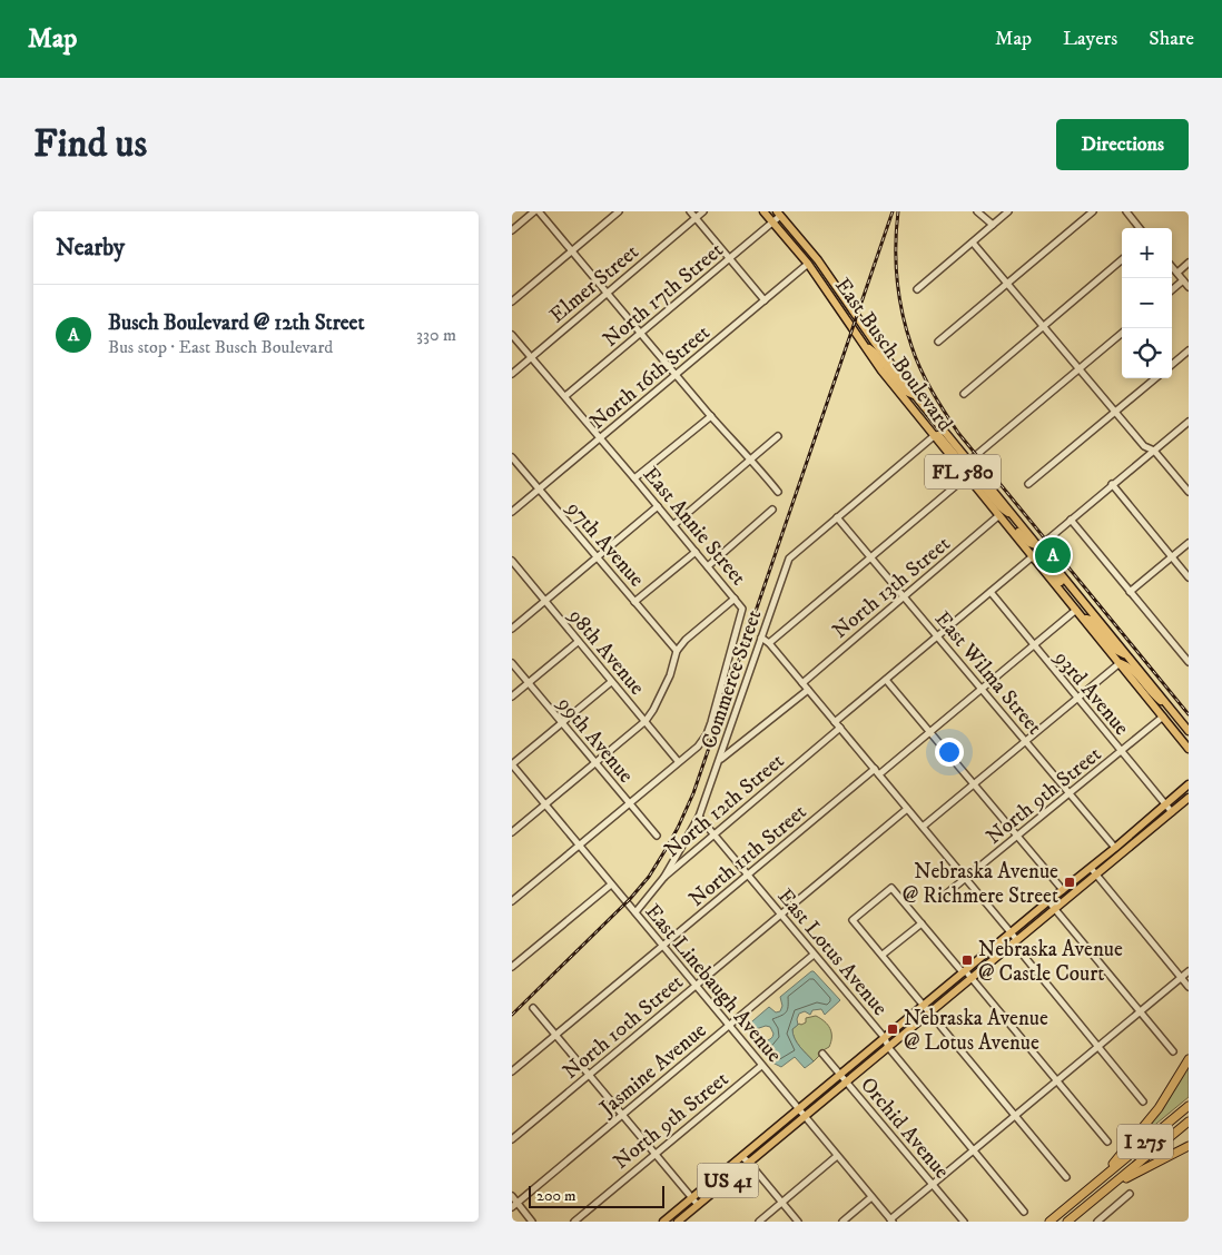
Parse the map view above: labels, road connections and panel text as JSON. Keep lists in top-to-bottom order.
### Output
{
  "streets": {
    "highway": ["I 275"],
    "main road": ["East Busch Boulevard", "FL 580", "US 41"],
    "street": [
      "Elmer Street",
      "North 17th Street",
      "North 16th Street",
      "East Annie Street",
      "97th Avenue",
      "North 13th Street",
      "98th Avenue",
      "East Wilma Street",
      "Commerce Street",
      "93rd Avenue",
      "99th Avenue",
      "North 9th Street",
      "North 12th Street",
      "North 11th Street",
      "East Lotus Avenue",
      "East Linebaugh Avenue",
      "North 10th Street",
      "Jasmine Avenue",
      "Orchid Avenue"
    ]
  },
  "crossings": [
    ["Elmer Street", "East Annie Street"],
    ["North 17th Street", "East Busch Boulevard"],
    ["North 17th Street", "East Annie Street"],
    ["East Busch Boulevard", "North 16th Street"],
    ["East Busch Boulevard", "North 13th Street"],
    ["East Busch Boulevard", "North 9th Street"],
    ["North 16th Street", "East Annie Street"],
    ["North 16th Street", "97th Avenue"],
    ["East Annie Street", "98th Avenue"],
    ["North 13th Street", "East Wilma Street"],
    ["East Wilma Street", "Commerce Street"],
    ["East Wilma Street", "North 9th Street"],
    ["East Wilma Street", "US 41"],
    ["Commerce Street", "North 12th Street"],
    ["Commerce Street", "East Lotus Avenue"],
    ["93rd Avenue", "North 9th Street"],
    ["93rd Avenue", "US 41"],
    ["North 9th Street", "East Linebaugh Avenue"],
    ["North 12th Street", "East Lotus Avenue"],
    ["North 12th Street", "East Linebaugh Avenue"],
    ["North 11th Street", "East Lotus Avenue"],
    ["North 11th Street", "East Linebaugh Avenue"],
    ["East Lotus Avenue", "North 10th Street"],
    ["East Lotus Avenue", "Jasmine Avenue"],
    ["East Lotus Avenue", "US 41"],
    ["East Linebaugh Avenue", "North 10th Street"],
    ["East Linebaugh Avenue", "Jasmine Avenue"],
    ["East Linebaugh Avenue", "US 41"],
    ["Orchid Avenue", "US 41"]
  ],
  "places": {
    "transit": ["Nebraska Avenue @ Richmere Street", "Nebraska Avenue @ Castle Court", "Nebraska Avenue @ Lotus Avenue"]
  },
  "scale_bar": "200 m",
  "page": {
    "header": "Map",
    "nav": ["Map", "Layers", "Share"],
    "buttons": "Directions",
    "title": "Find us",
    "heading": "Nearby",
    "map_buttons": ["+", "−"],
    "list": [
      {
        "mark": "A",
        "name": "Busch Boulevard @ 12th Street",
        "note": "Bus stop · East Busch Boulevard",
        "value": "330 m"
      }
    ],
    "pins": "A",
    "scale": "200 m"
  }
}
